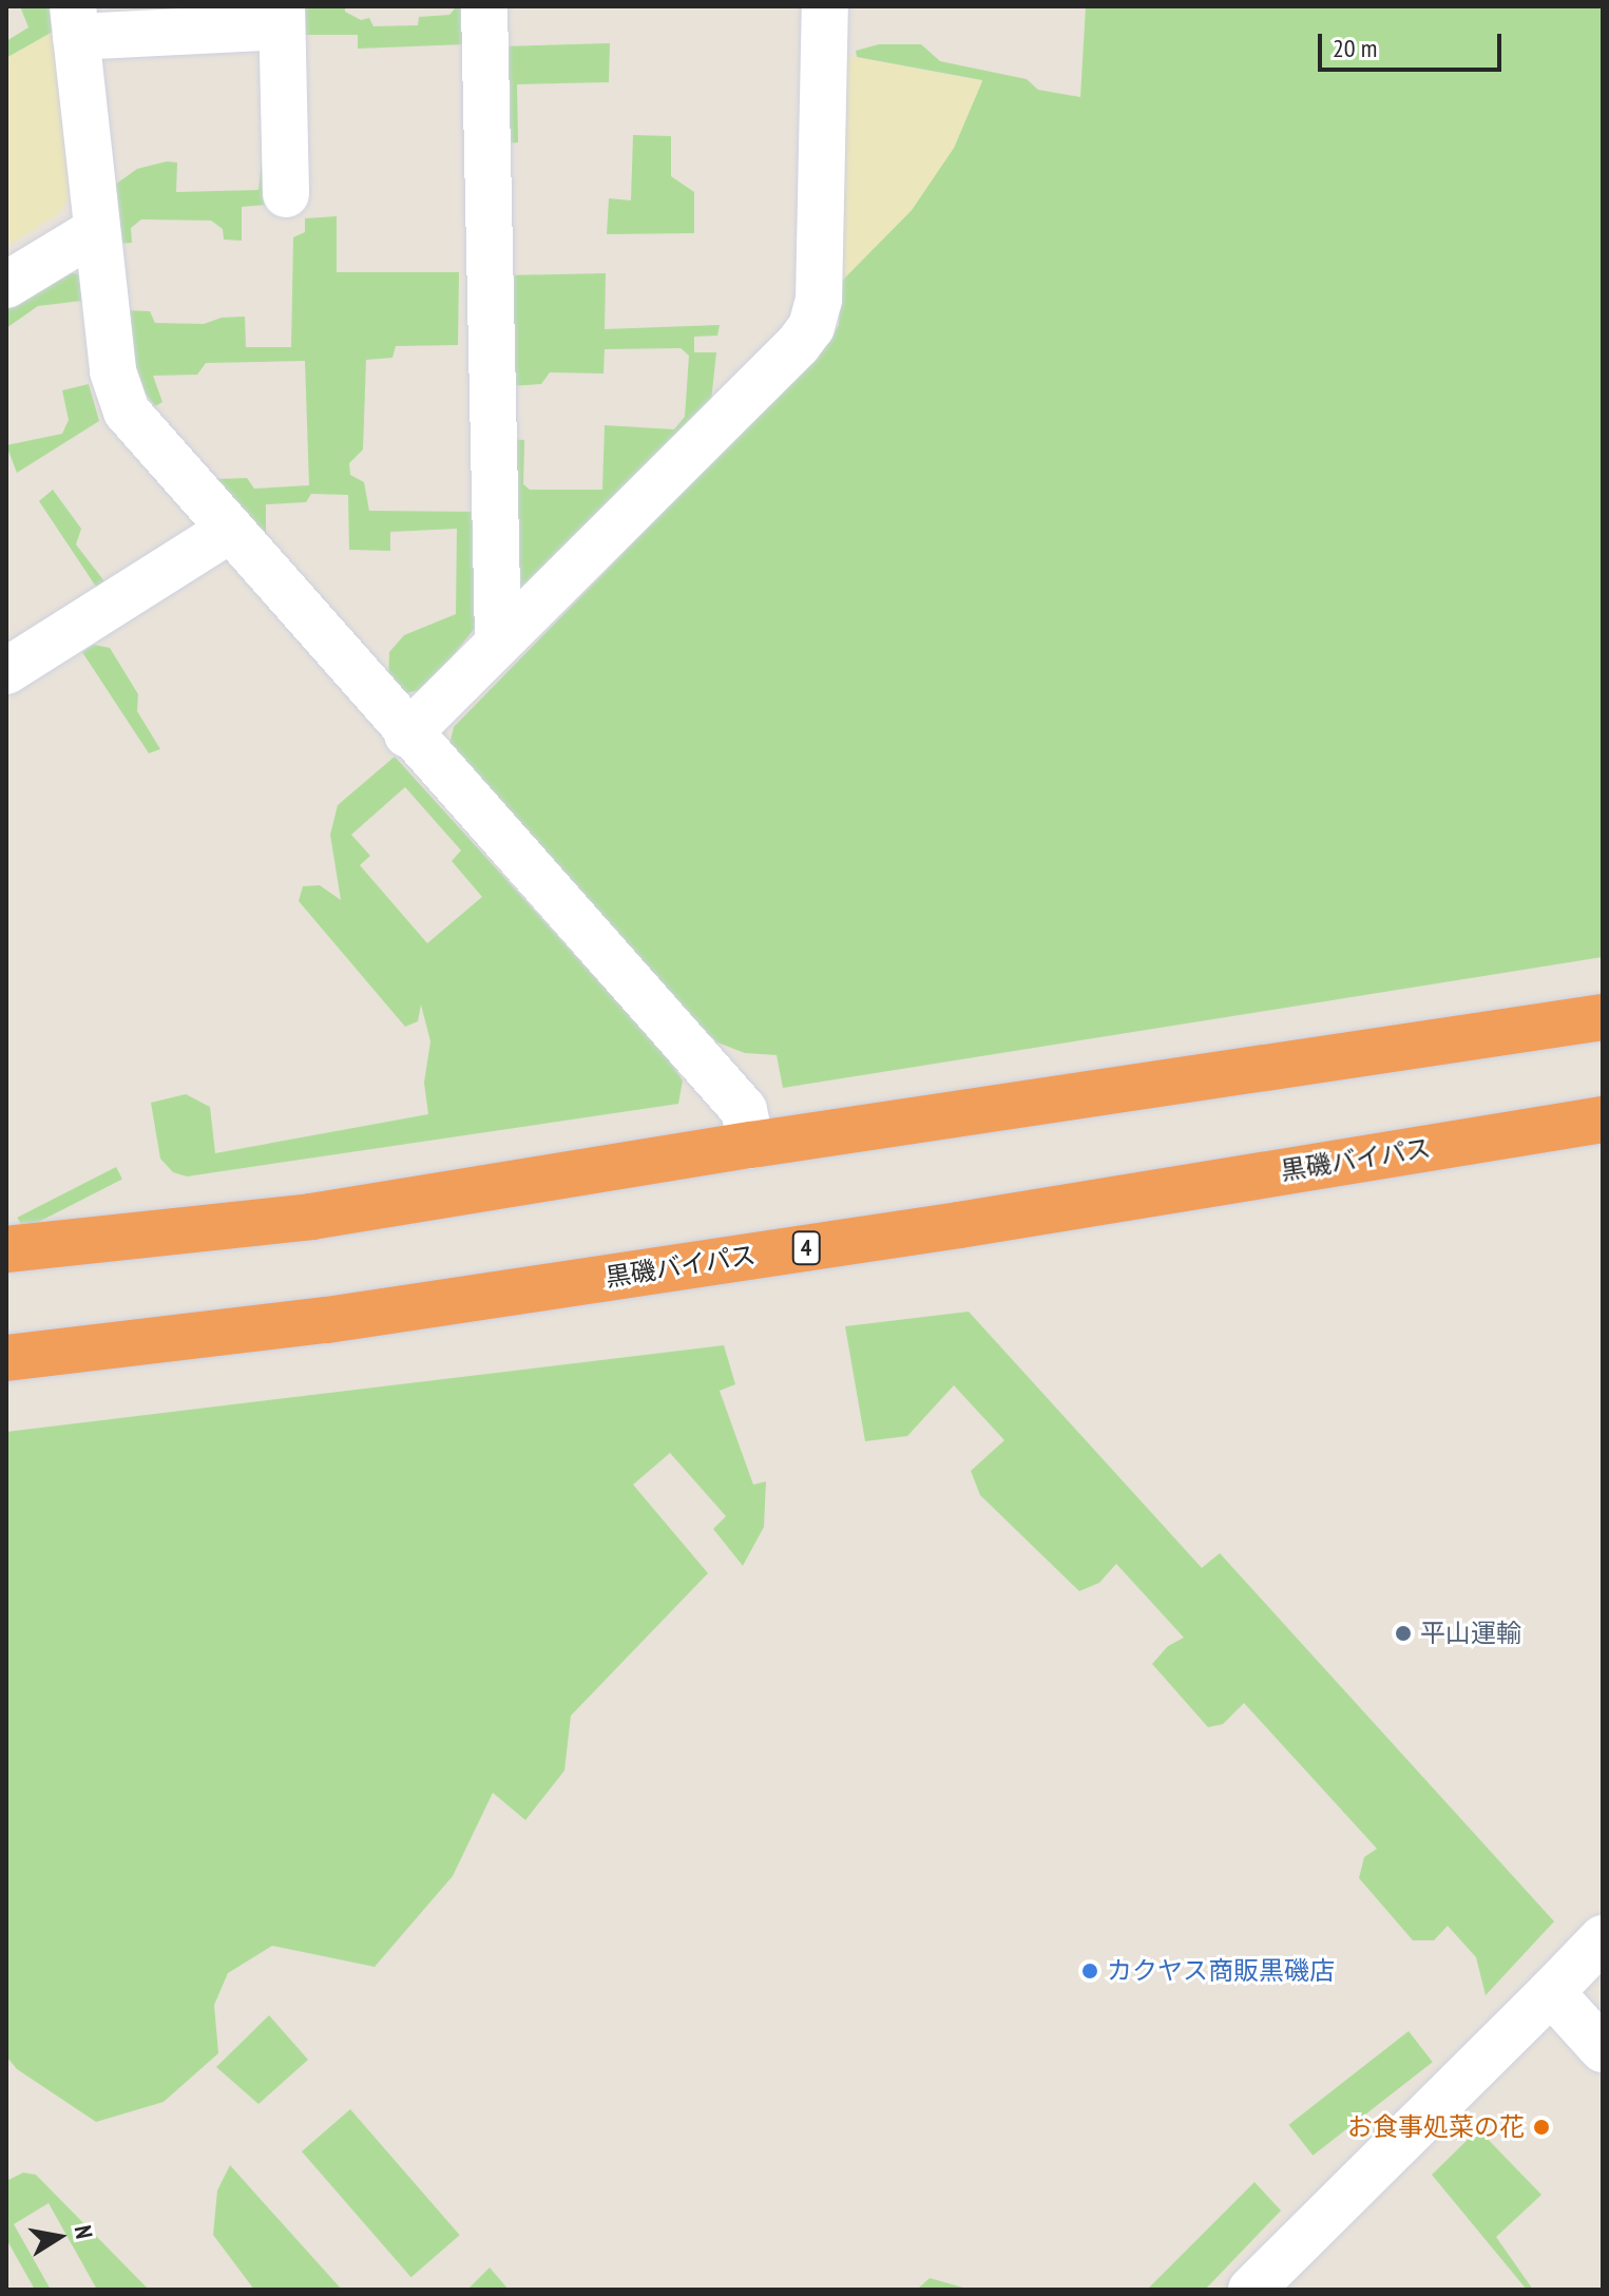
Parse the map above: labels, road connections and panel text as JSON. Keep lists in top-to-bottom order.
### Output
{
  "streets": {
    "highway": ["黒磯バイパス", "4"]
  },
  "places": ["平山運輸", "カクヤス商販黒磯店", "お食事処菜の花"],
  "scale_bar": "20 m",
  "north": "right"
}
